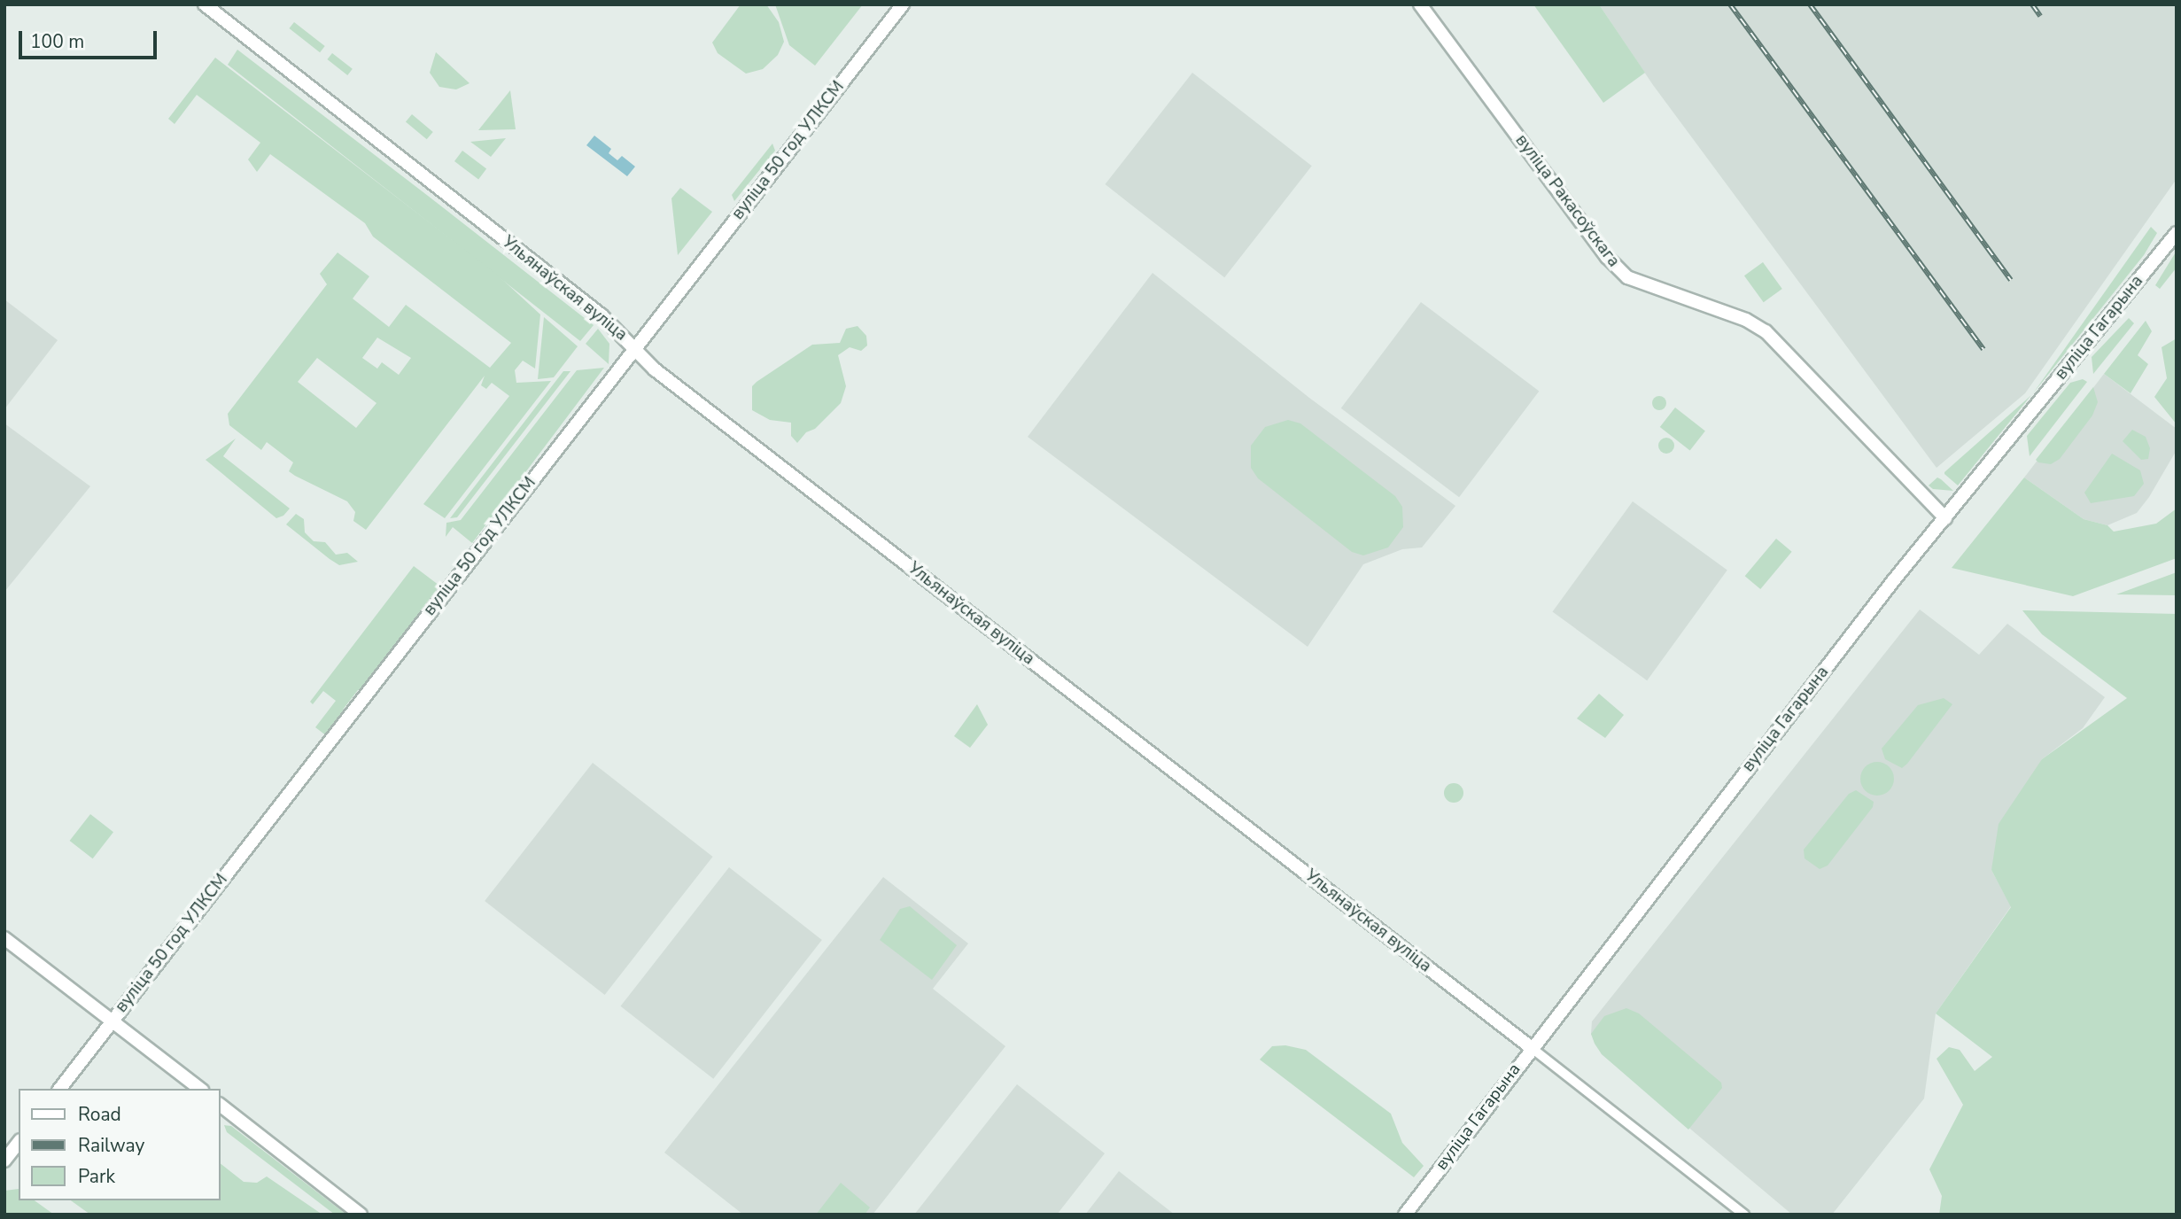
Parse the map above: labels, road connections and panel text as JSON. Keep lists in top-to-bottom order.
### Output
{
  "streets": {
    "main road": [
      "вуліца 50 год УЛКСМ",
      "вуліца Ракасоўскага",
      "Ульянаўская вуліца",
      "вуліца Гагарына"
    ]
  },
  "crossings": [
    ["вуліца 50 год УЛКСМ", "Ульянаўская вуліца"],
    ["вуліца Ракасоўскага", "вуліца Гагарына"],
    ["Ульянаўская вуліца", "вуліца Гагарына"]
  ],
  "legend": ["Road", "Railway", "Park"],
  "scale_bar": "100 m"
}
